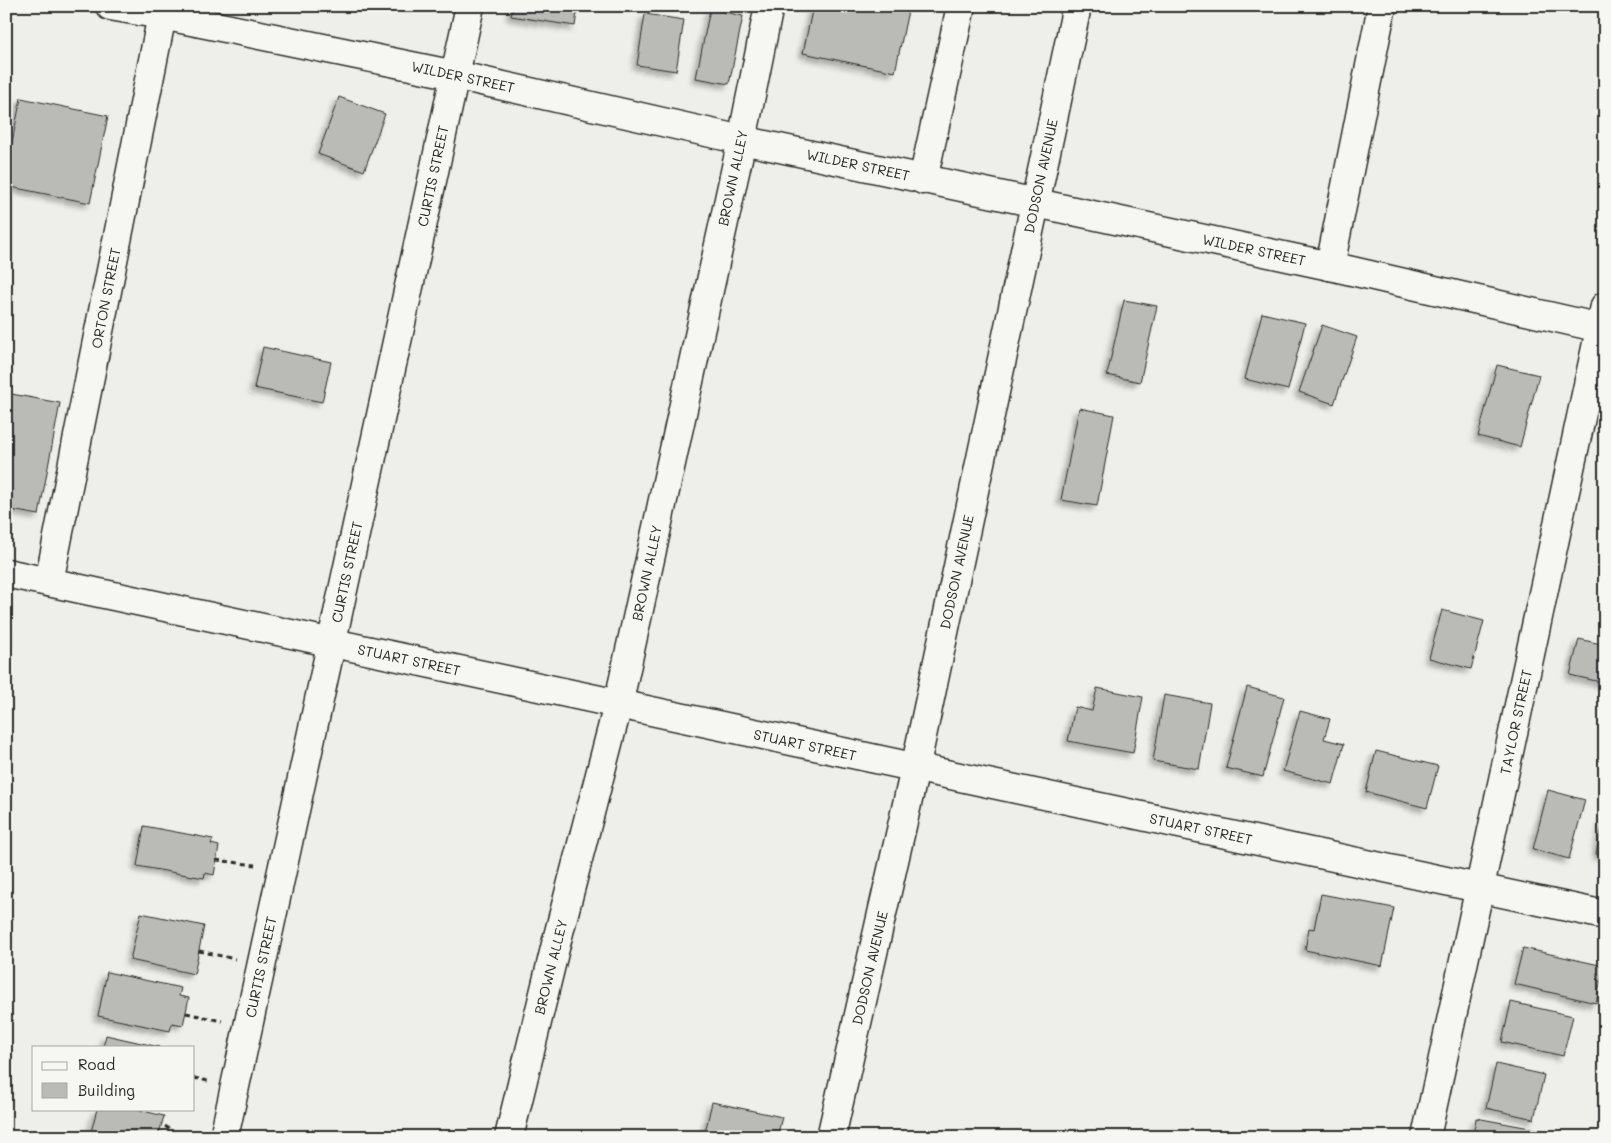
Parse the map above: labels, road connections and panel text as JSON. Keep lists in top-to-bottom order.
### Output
{
  "streets": {
    "street": [
      "WILDER STREET",
      "CURTIS STREET",
      "DODSON AVENUE",
      "BROWN ALLEY",
      "ORTON STREET",
      "STUART STREET",
      "TAYLOR STREET"
    ]
  },
  "crossings": [
    ["WILDER STREET", "CURTIS STREET"],
    ["WILDER STREET", "DODSON AVENUE"],
    ["WILDER STREET", "BROWN ALLEY"],
    ["WILDER STREET", "ORTON STREET"],
    ["WILDER STREET", "TAYLOR STREET"],
    ["CURTIS STREET", "STUART STREET"],
    ["DODSON AVENUE", "STUART STREET"],
    ["BROWN ALLEY", "STUART STREET"],
    ["ORTON STREET", "STUART STREET"],
    ["STUART STREET", "TAYLOR STREET"]
  ],
  "legend": ["Road", "Building"]
}
